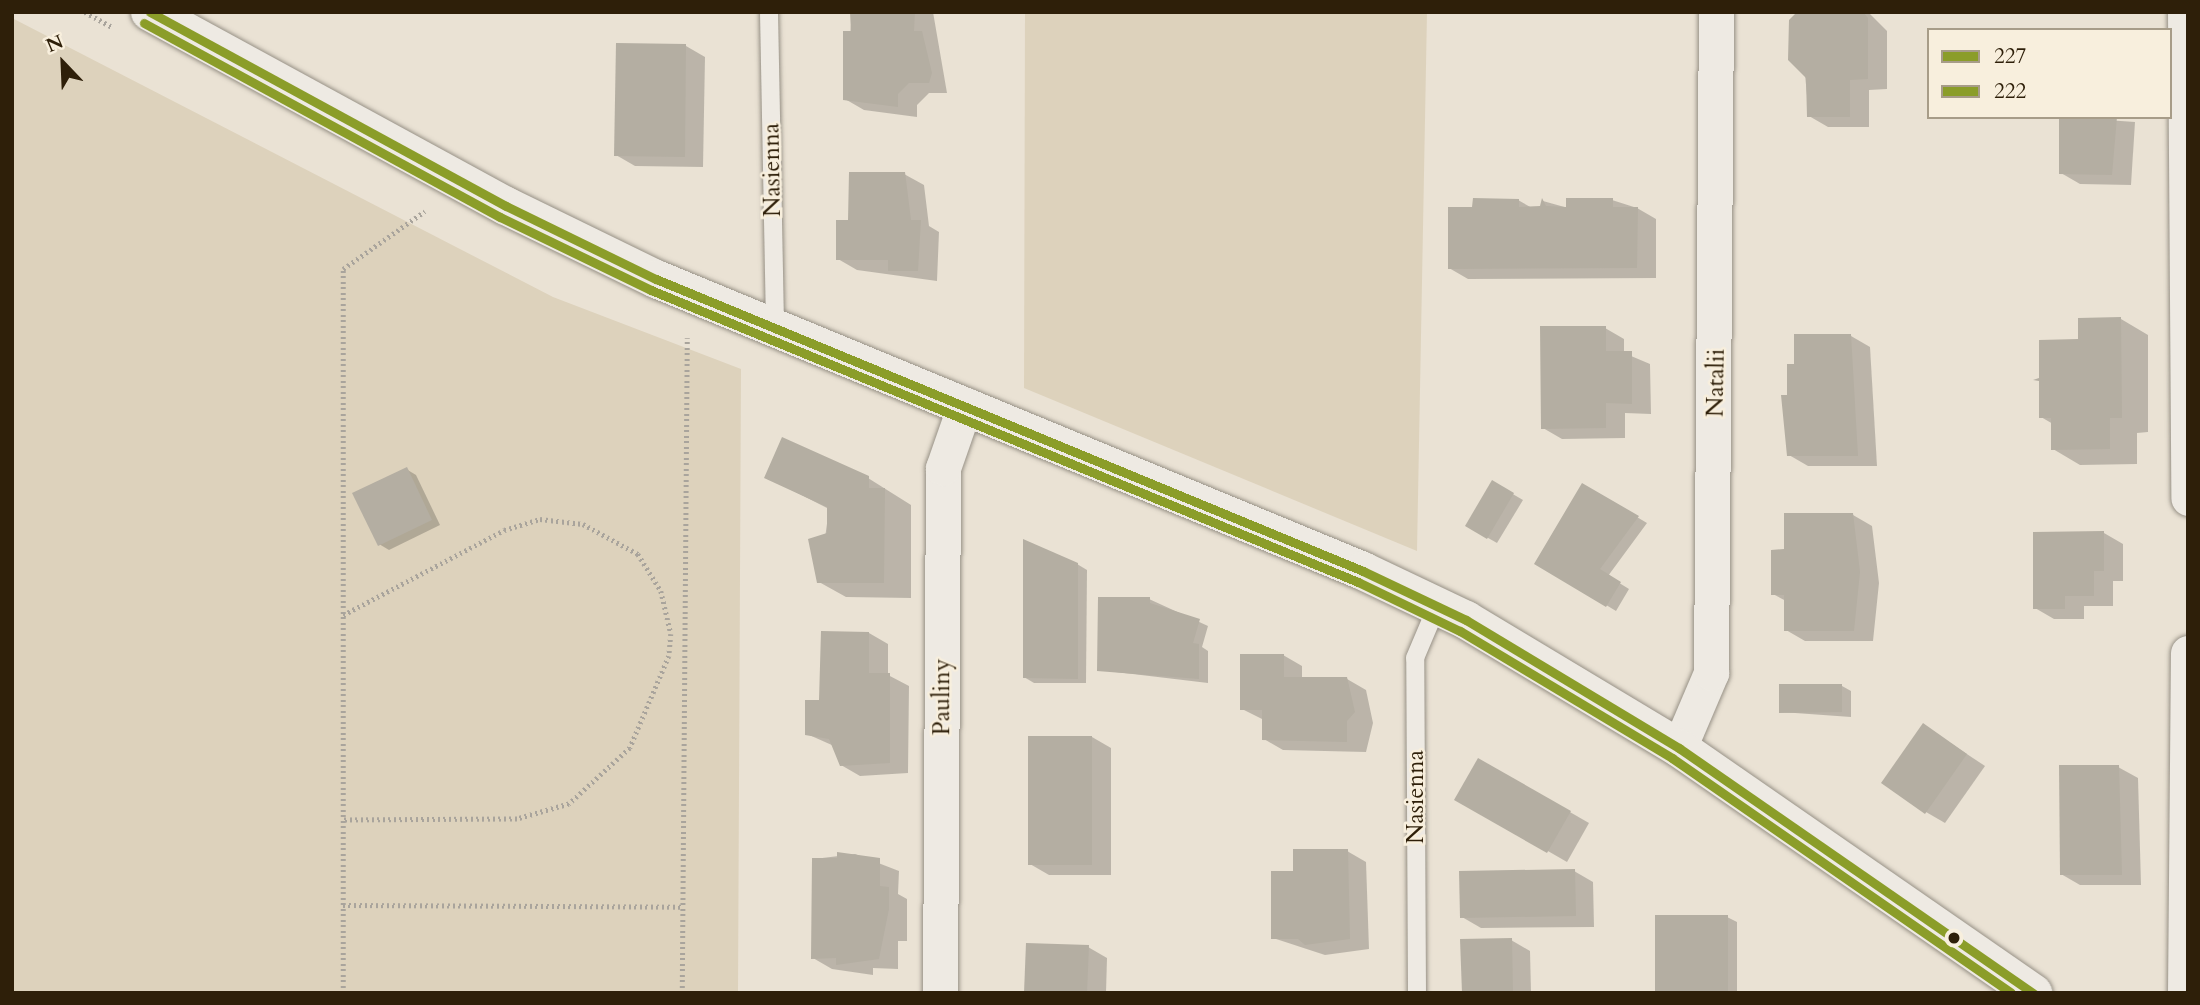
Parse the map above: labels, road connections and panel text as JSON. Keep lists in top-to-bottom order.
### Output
{
  "streets": {
    "street": ["Natalii", "Pauliny"],
    "lane": ["Nasienna"]
  },
  "lines": ["transit line 227", "transit line 222"],
  "legend": ["227", "222"],
  "north": "top left"
}
